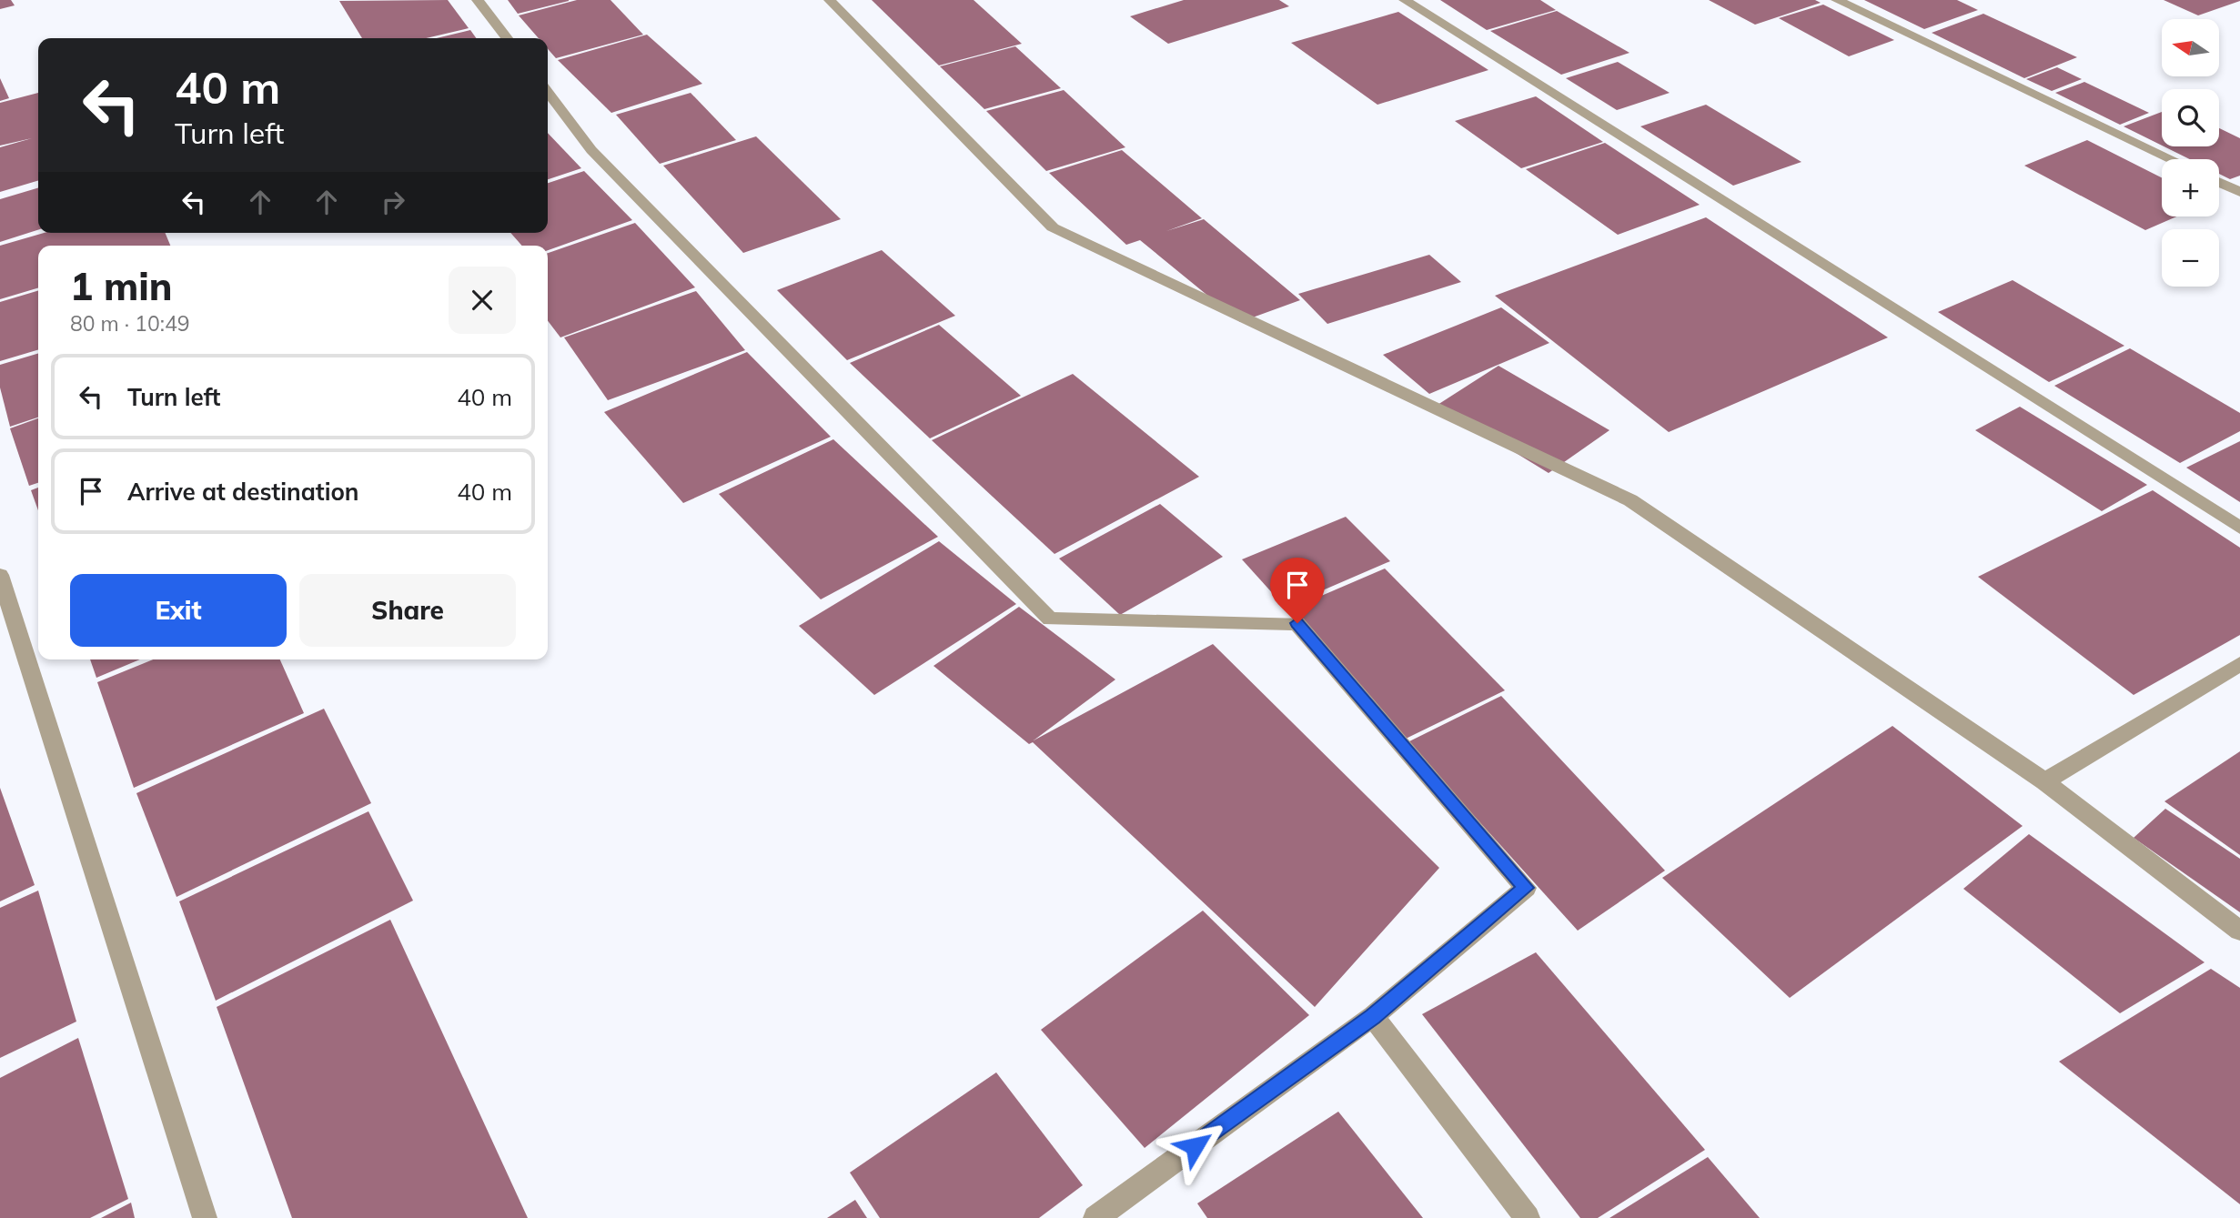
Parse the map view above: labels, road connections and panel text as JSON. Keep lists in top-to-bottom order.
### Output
{
  "north": "left",
  "page": {
    "map_buttons": ["+", "−"],
    "turn": ["40 m", "Turn left"],
    "heading": ["1 min", "80 m · 10:49"],
    "list": [
      {
        "name": "Turn left",
        "value": "40 m"
      },
      {
        "name": "Arrive at destination",
        "value": "40 m"
      }
    ],
    "buttons": ["Exit", "Share"]
  }
}
